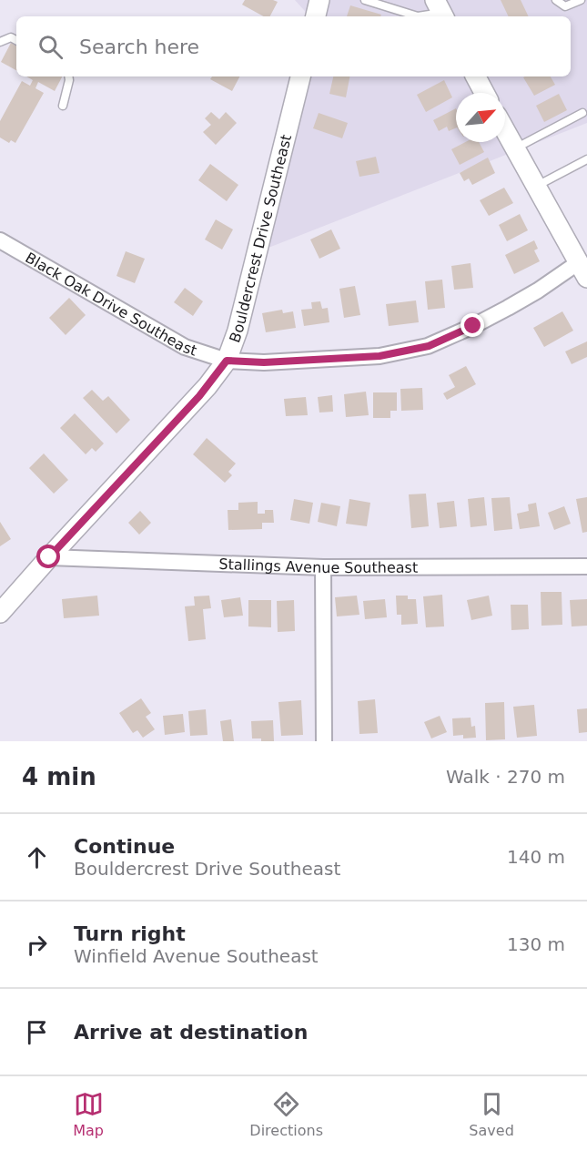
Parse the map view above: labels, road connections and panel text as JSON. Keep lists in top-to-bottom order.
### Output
{
  "streets": {
    "street": ["Bouldercrest Drive Southeast", "Black Oak Drive Southeast", "Stallings Avenue Southeast"]
  },
  "crossings": [
    ["Bouldercrest Drive Southeast", "Black Oak Drive Southeast"],
    ["Bouldercrest Drive Southeast", "Stallings Avenue Southeast"]
  ],
  "north": "top right",
  "page": {
    "search": "Search here",
    "heading": ["4 min", "Walk · 270 m"],
    "list": [
      ["Continue", "Bouldercrest Drive Southeast", "140 m"],
      ["Turn right", "Winfield Avenue Southeast", "130 m"],
      "Arrive at destination"
    ],
    "nav": ["Map", "Directions", "Saved"]
  }
}
